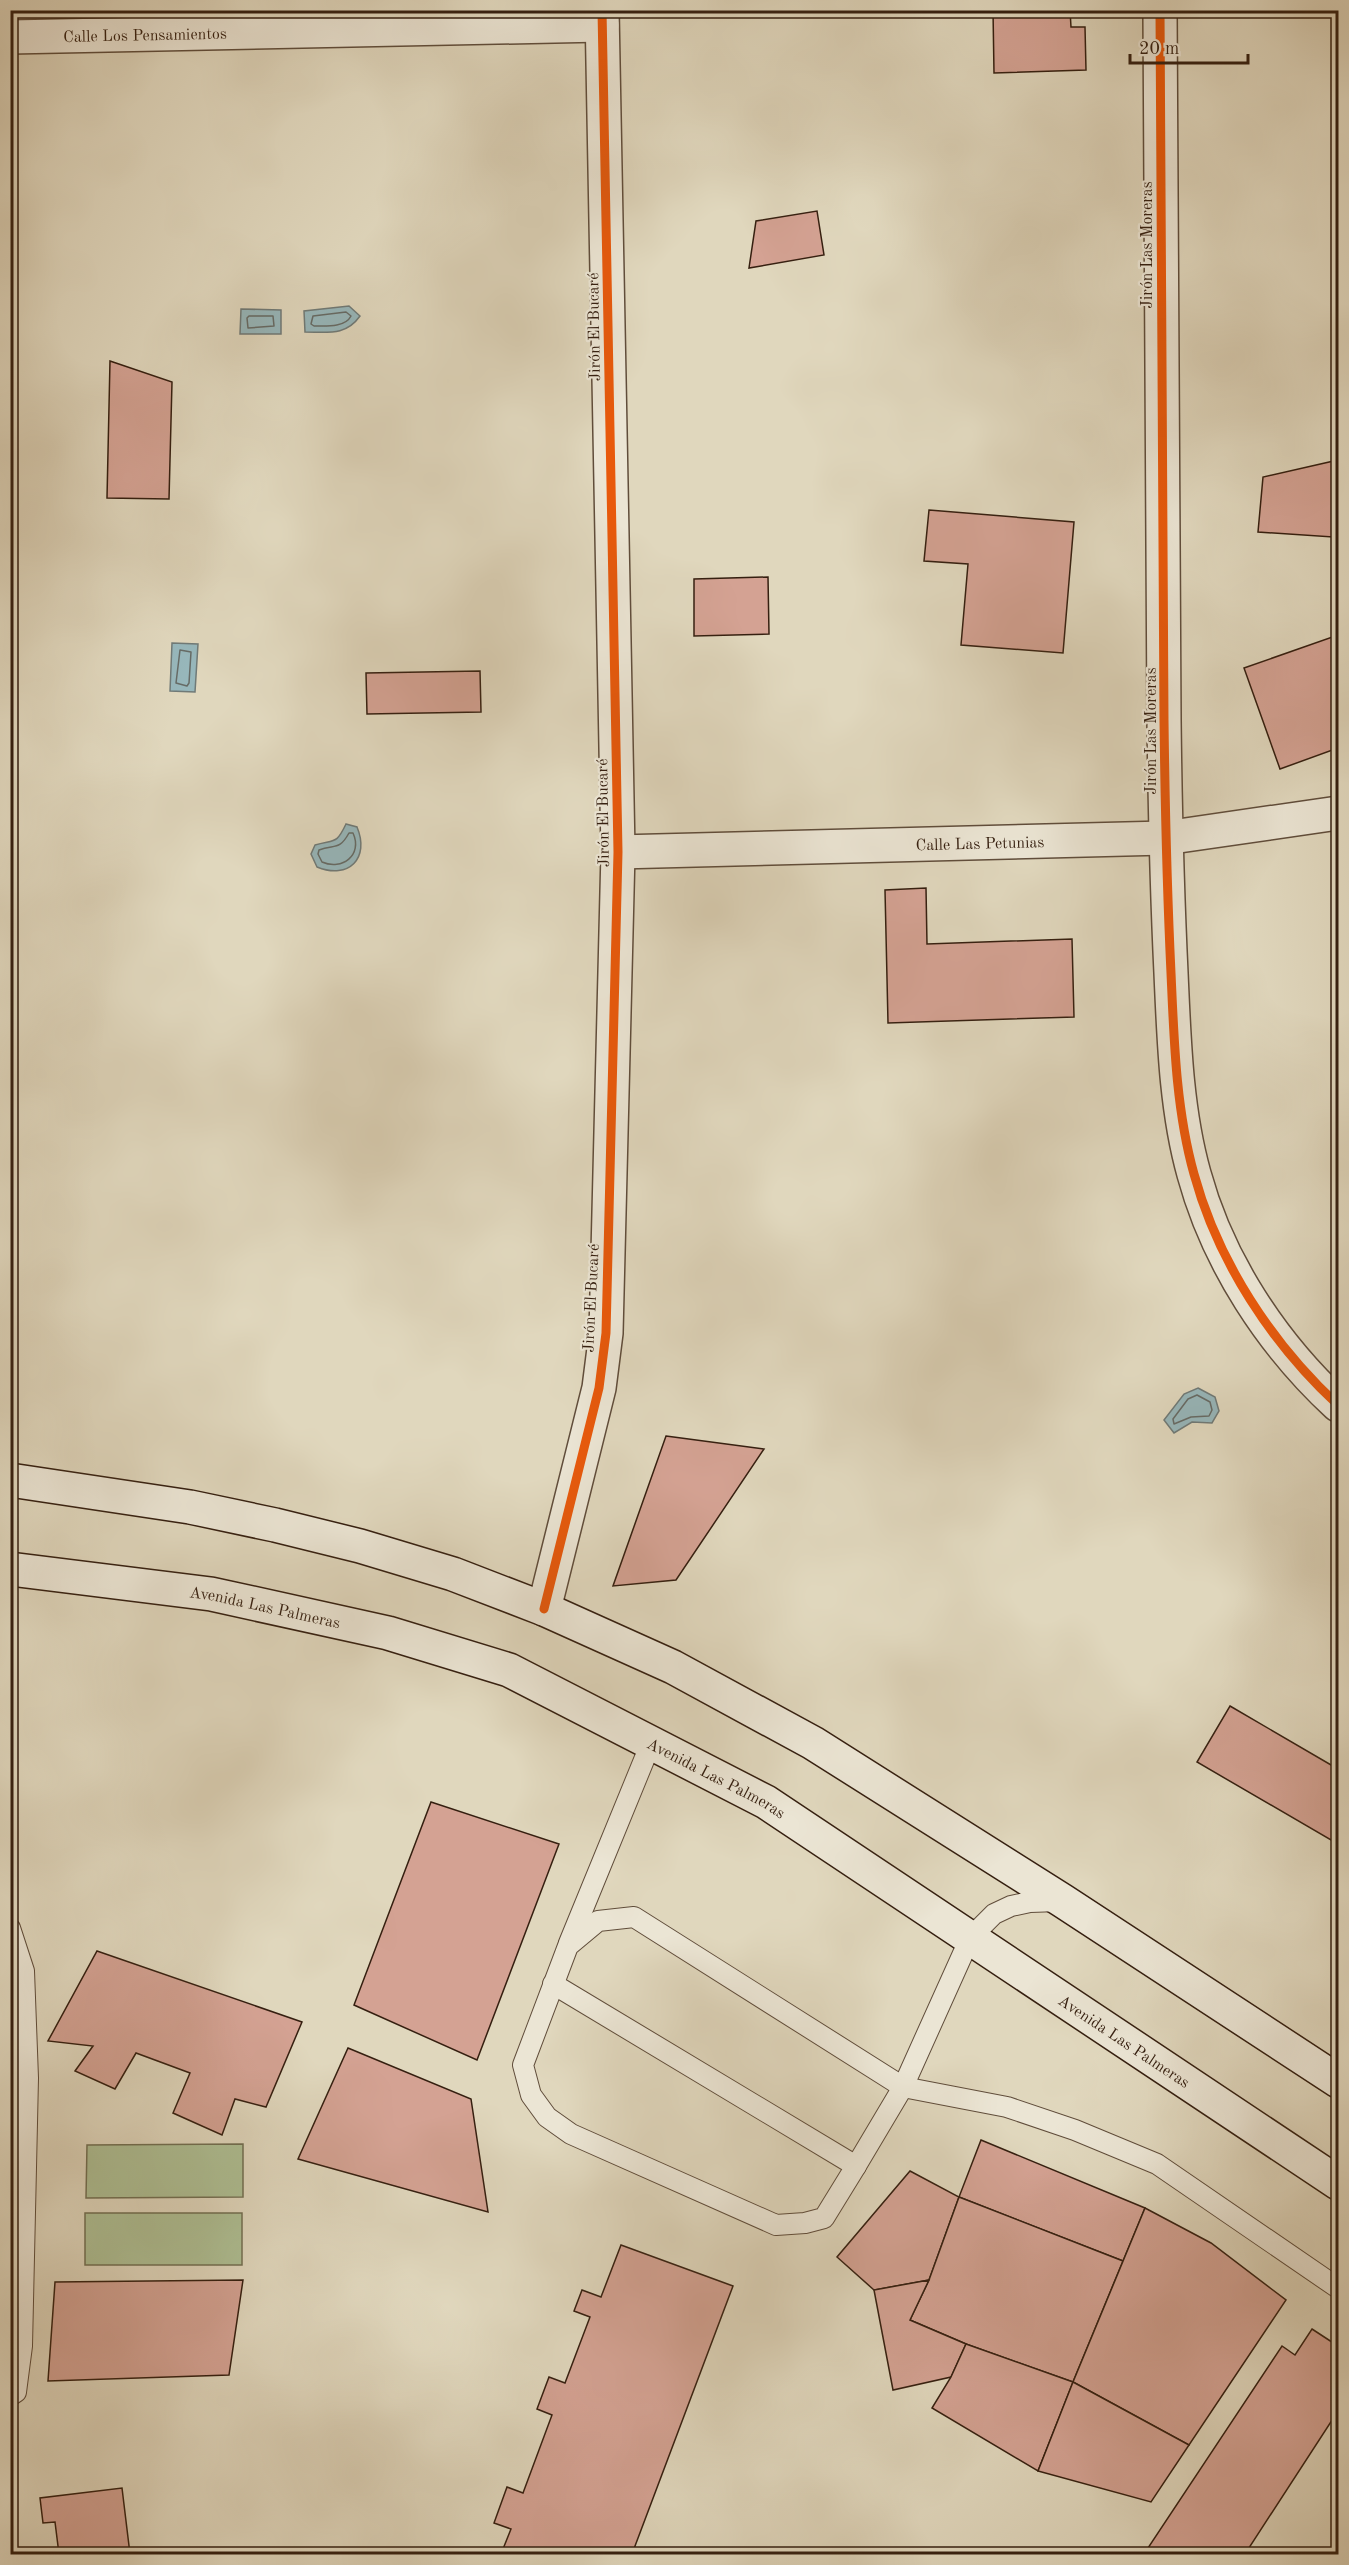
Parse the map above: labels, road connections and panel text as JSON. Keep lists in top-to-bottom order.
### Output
{
  "streets": {
    "street": [
      "Calle Los Pensamientos",
      "Jirón Las Moreras",
      "Jirón El Bucaré",
      "Calle Las Petunias",
      "Avenida Las Palmeras"
    ]
  },
  "crossings": [
    ["Calle Los Pensamientos", "Jirón El Bucaré"],
    ["Jirón Las Moreras", "Calle Las Petunias"],
    ["Jirón El Bucaré", "Calle Las Petunias"]
  ],
  "scale_bar": "20 m"
}
